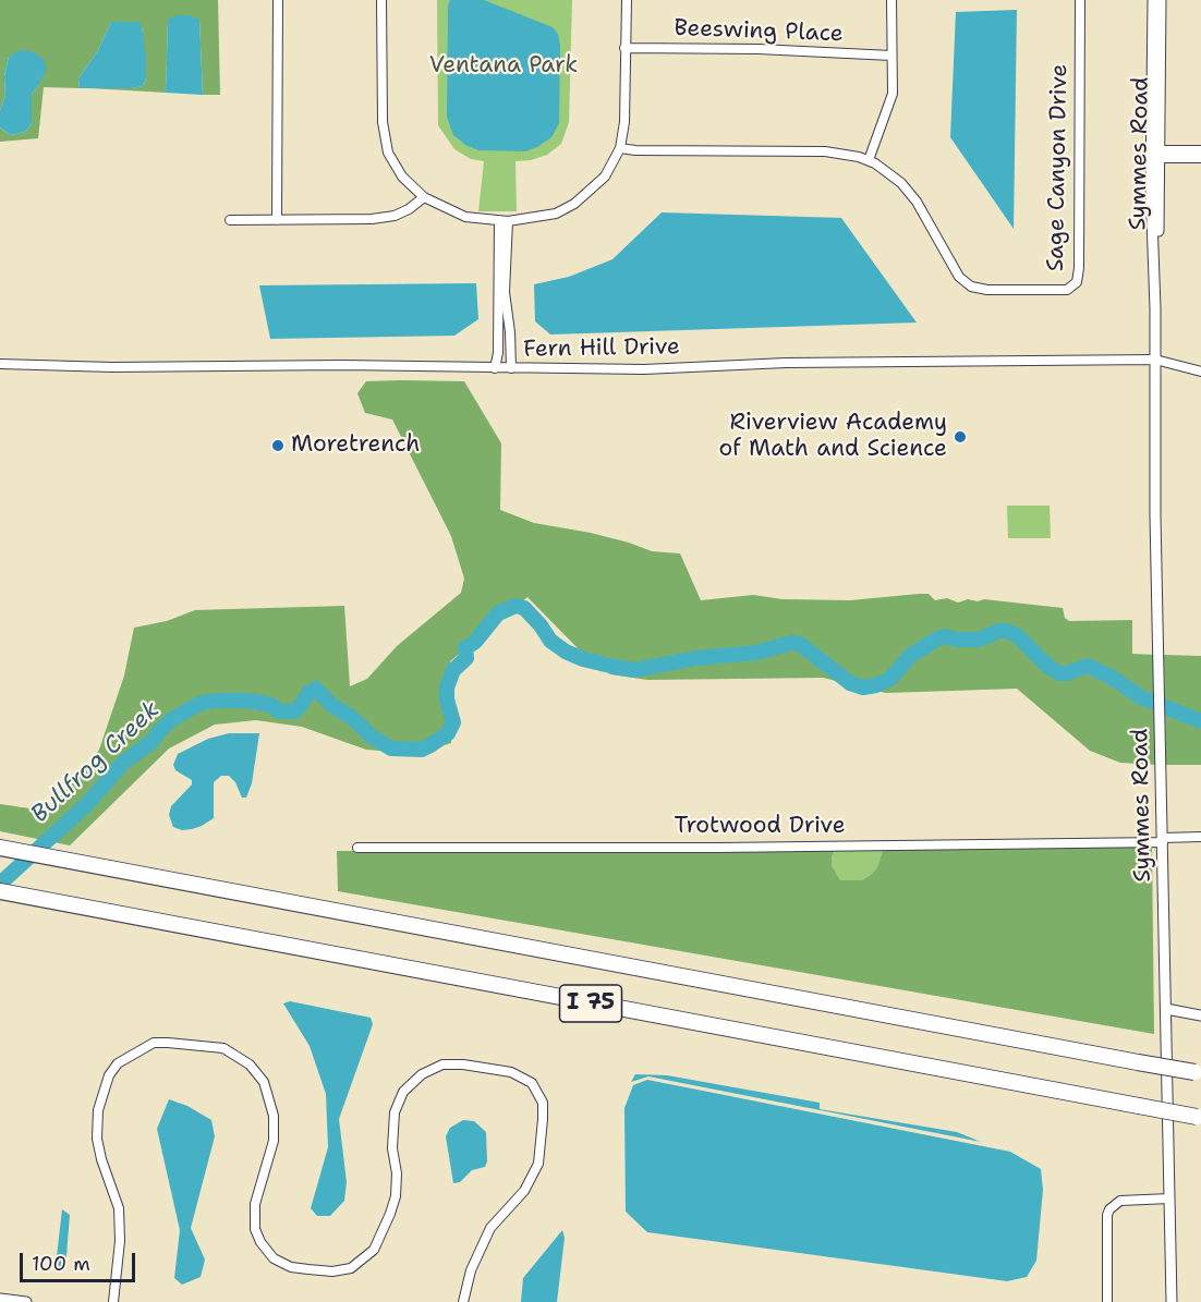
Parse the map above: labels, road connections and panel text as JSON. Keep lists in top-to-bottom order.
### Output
{
  "streets": {
    "highway": ["I 75"],
    "street": [
      "Beeswing Place",
      "Symmes Road",
      "Sage Canyon Drive",
      "Fern Hill Drive",
      "Trotwood Drive"
    ]
  },
  "crossings": [
    ["Symmes Road", "Fern Hill Drive"],
    ["Symmes Road", "Trotwood Drive"]
  ],
  "water": ["Bullfrog Creek"],
  "parks": ["Ventana Park"],
  "places": ["Riverview Academy of Math and Science", "Moretrench"],
  "scale_bar": "100 m"
}
